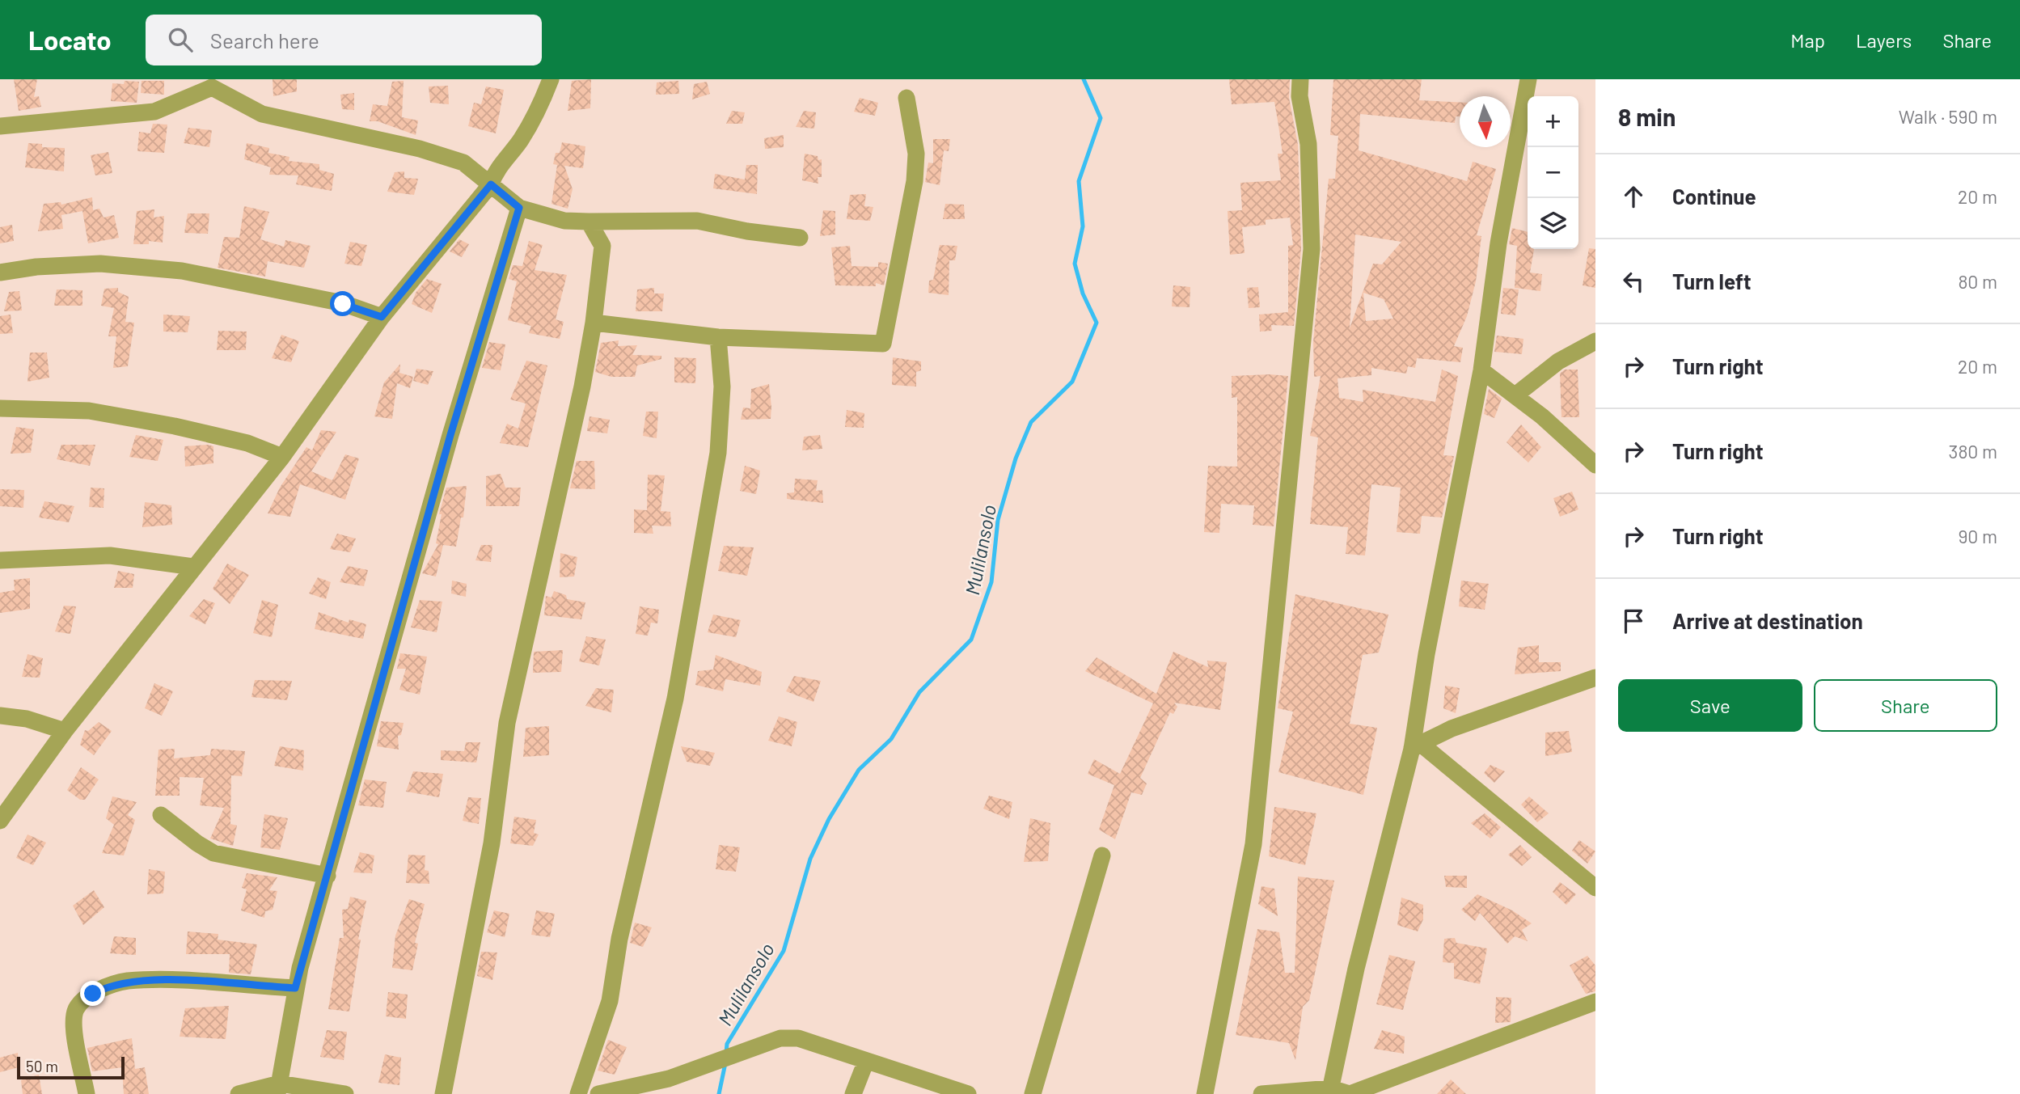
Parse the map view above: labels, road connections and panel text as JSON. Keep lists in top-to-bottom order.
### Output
{
  "water": ["Mulilansolo"],
  "scale_bar": "50 m",
  "north": "bottom",
  "page": {
    "header": "Locato",
    "search": "Search here",
    "nav": ["Map", "Layers", "Share"],
    "heading": ["8 min", "Walk · 590 m"],
    "map_buttons": ["+", "−"],
    "list": [
      ["Continue", "20 m"],
      ["Turn left", "80 m"],
      ["Turn right", "20 m"],
      ["Turn right", "380 m"],
      ["Turn right", "90 m"],
      "Arrive at destination"
    ],
    "buttons": ["Save", "Share"],
    "scale": "50 m"
  }
}
